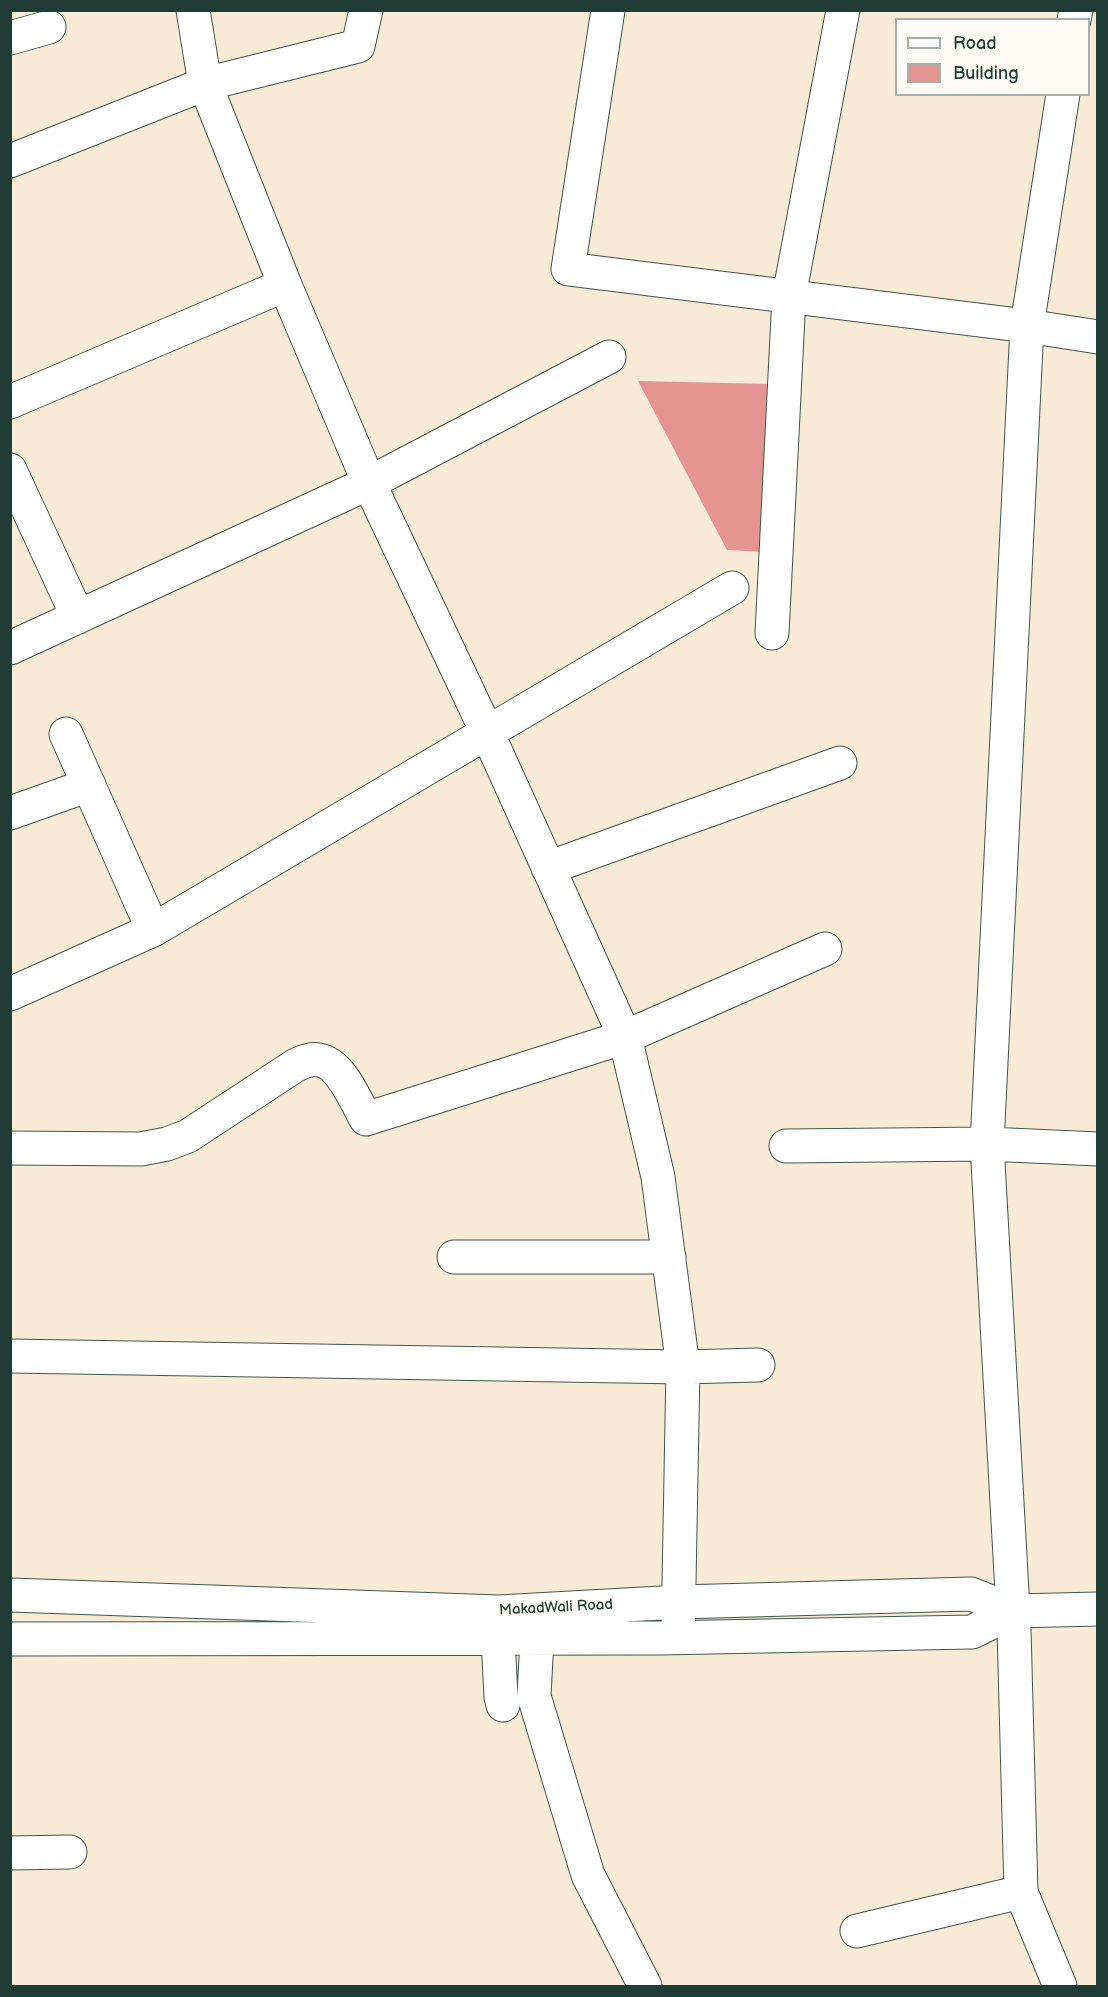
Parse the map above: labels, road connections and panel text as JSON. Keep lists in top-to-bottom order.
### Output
{
  "streets": {
    "street": ["MakadWali Road"]
  },
  "legend": ["Road", "Building"]
}
